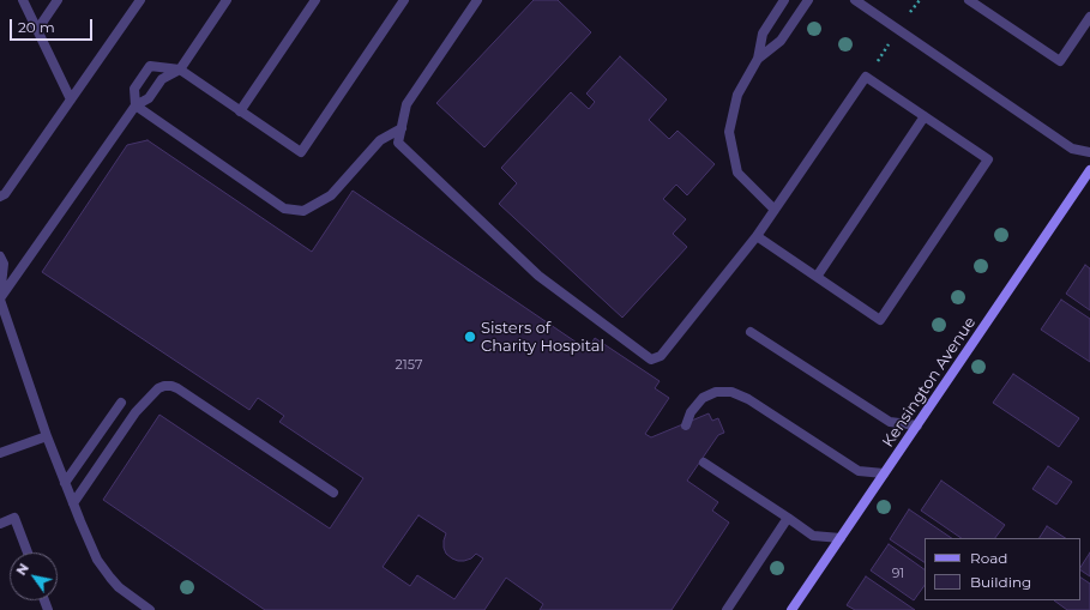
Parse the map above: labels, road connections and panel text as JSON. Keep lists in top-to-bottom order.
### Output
{
  "streets": {
    "street": ["Kensington Avenue"]
  },
  "places": ["Sisters of Charity Hospital"],
  "house_numbers": ["2157", "91"],
  "legend": ["Road", "Building"],
  "scale_bar": "20 m",
  "north": "top left"
}
